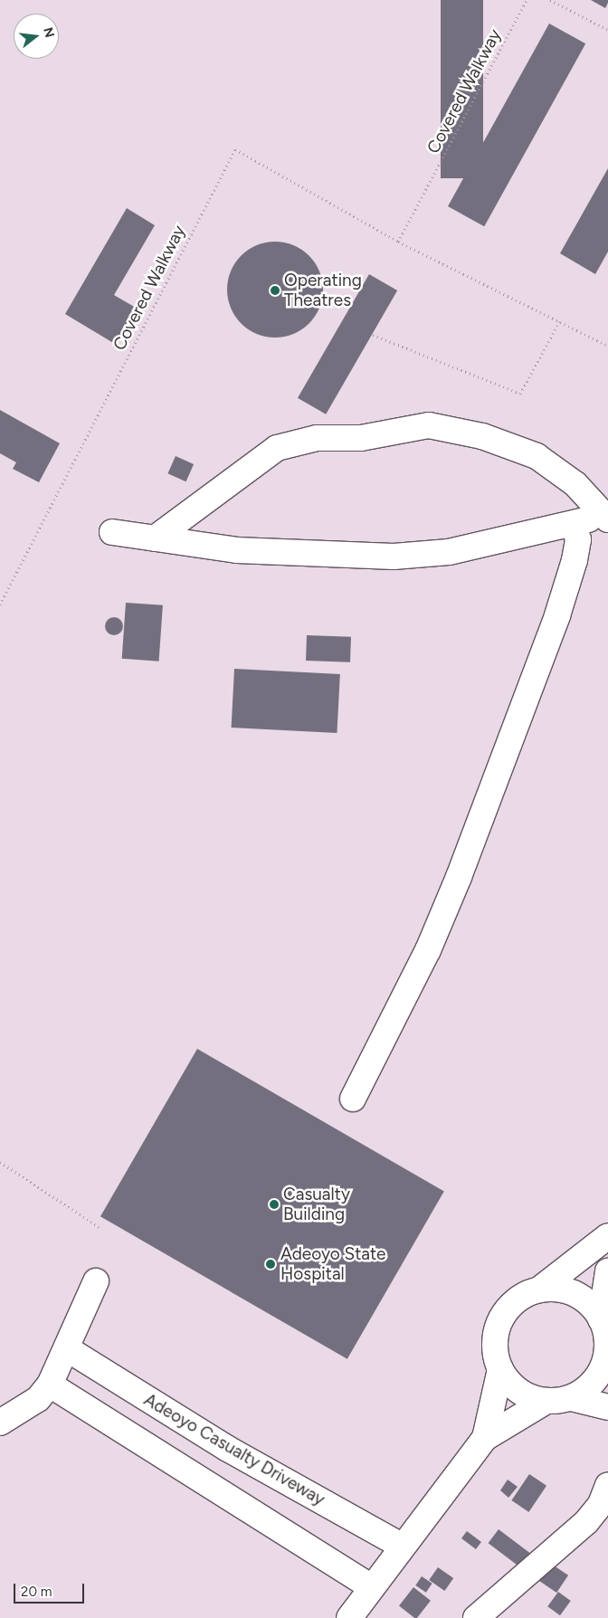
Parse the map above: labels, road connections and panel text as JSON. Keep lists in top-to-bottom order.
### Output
{
  "streets": {
    "street": ["Adeoyo Casualty Driveway"],
    "path": ["Covered Walkway"]
  },
  "places": ["Operating Theatres", "Casualty Building", "Adeoyo State Hospital"],
  "scale_bar": "20 m",
  "north": "right"
}
